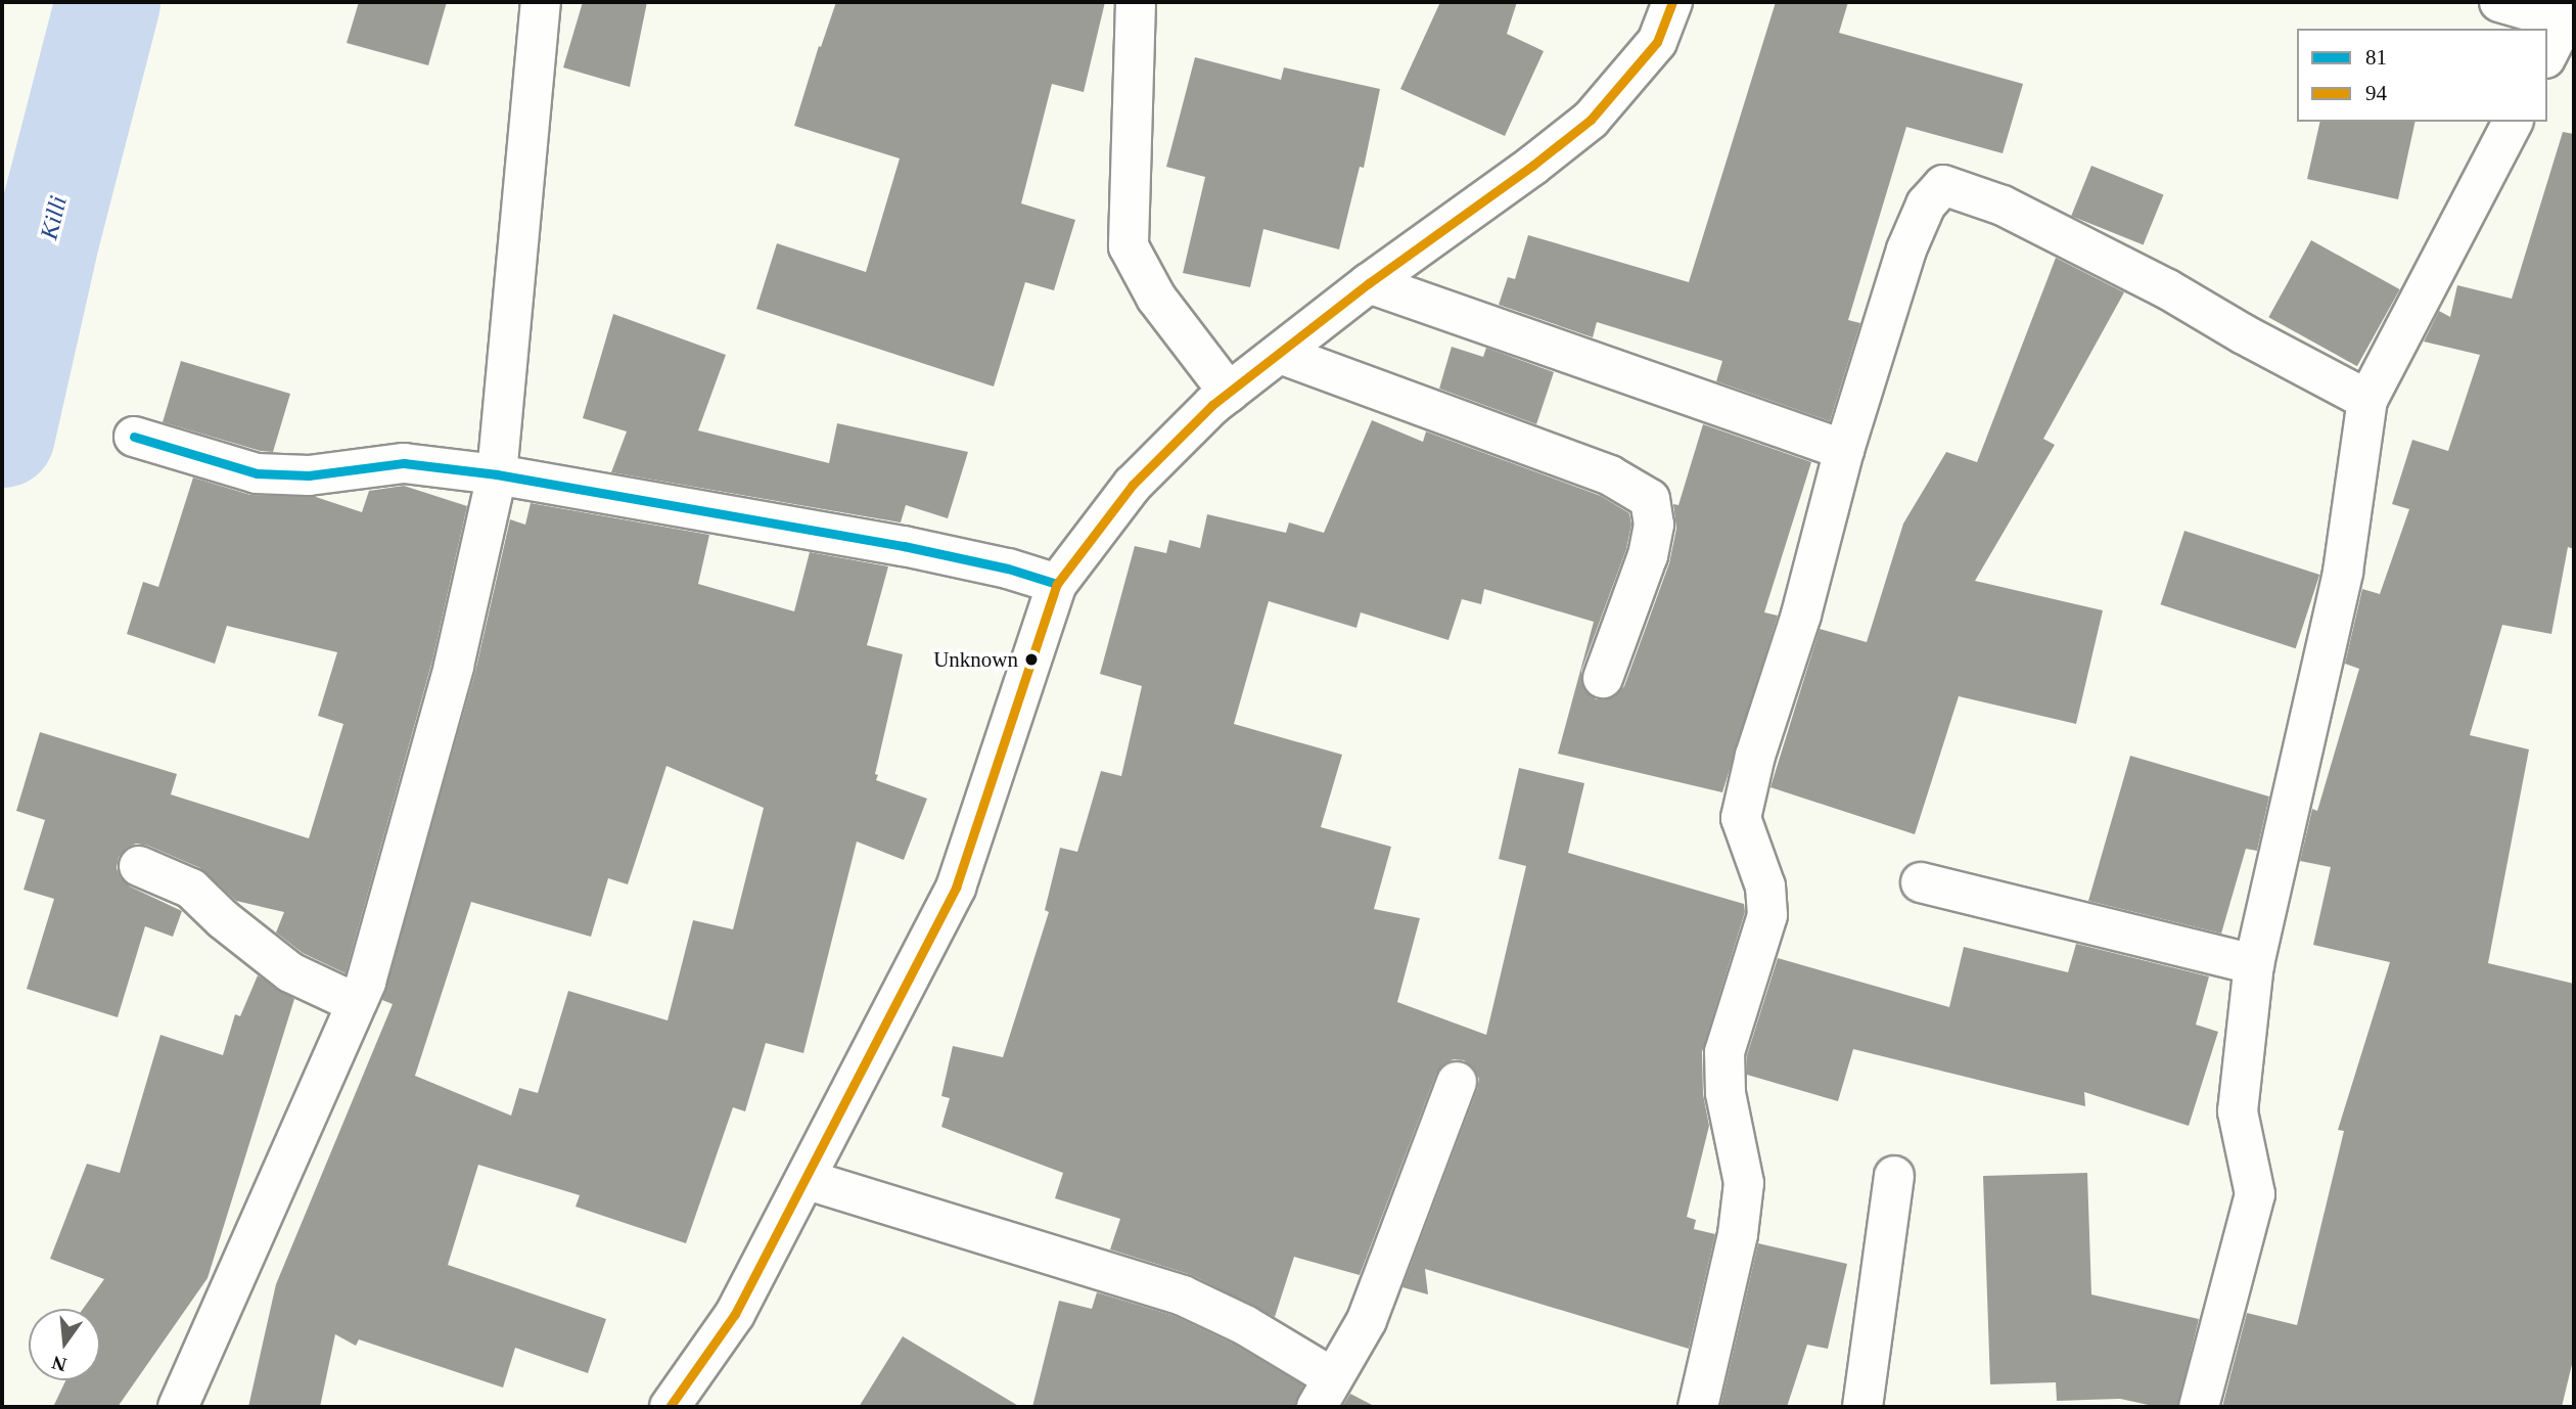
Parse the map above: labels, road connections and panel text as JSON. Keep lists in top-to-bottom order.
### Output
{
  "water": ["Killi"],
  "places": ["Unknown"],
  "lines": ["transit line 94", "transit line 81"],
  "legend": ["81", "94"],
  "north": "bottom"
}
